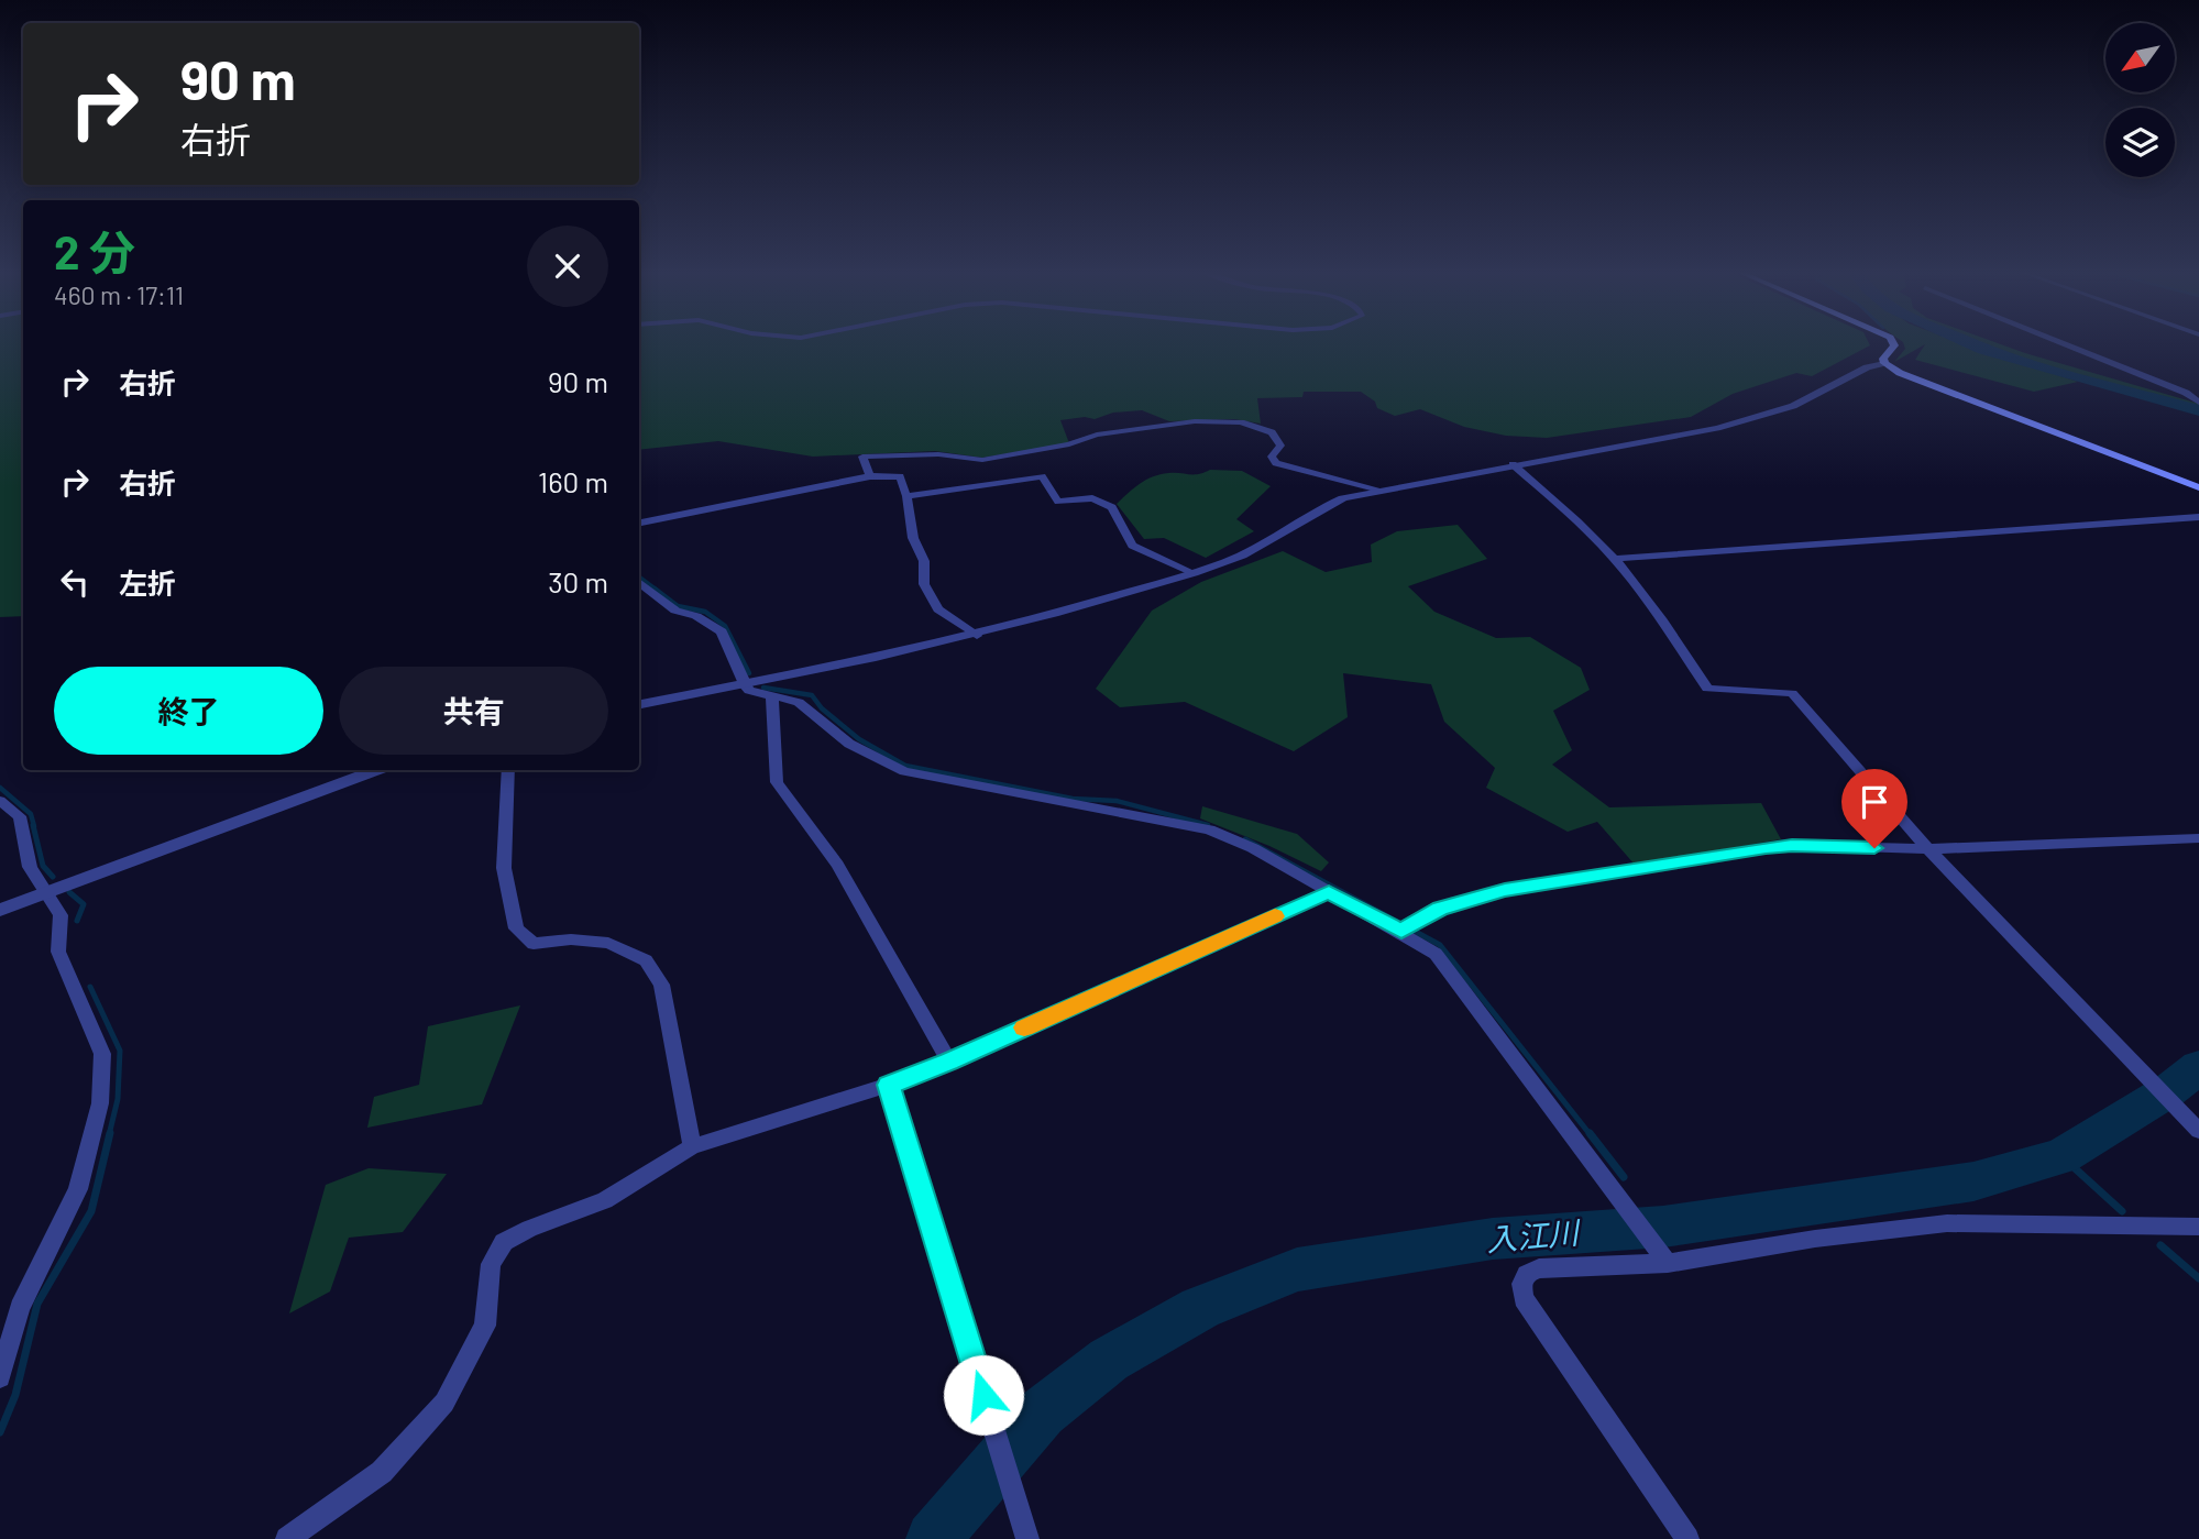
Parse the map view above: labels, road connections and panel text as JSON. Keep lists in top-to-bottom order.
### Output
{
  "water": ["入江川"],
  "north": "bottom left",
  "page": {
    "turn": ["90 m", "右折"],
    "heading": ["2 分", "460 m · 17:11"],
    "list": [
      {
        "name": "右折",
        "value": "90 m"
      },
      {
        "name": "右折",
        "value": "160 m"
      },
      {
        "name": "左折",
        "value": "30 m"
      }
    ],
    "buttons": ["終了", "共有"]
  }
}
